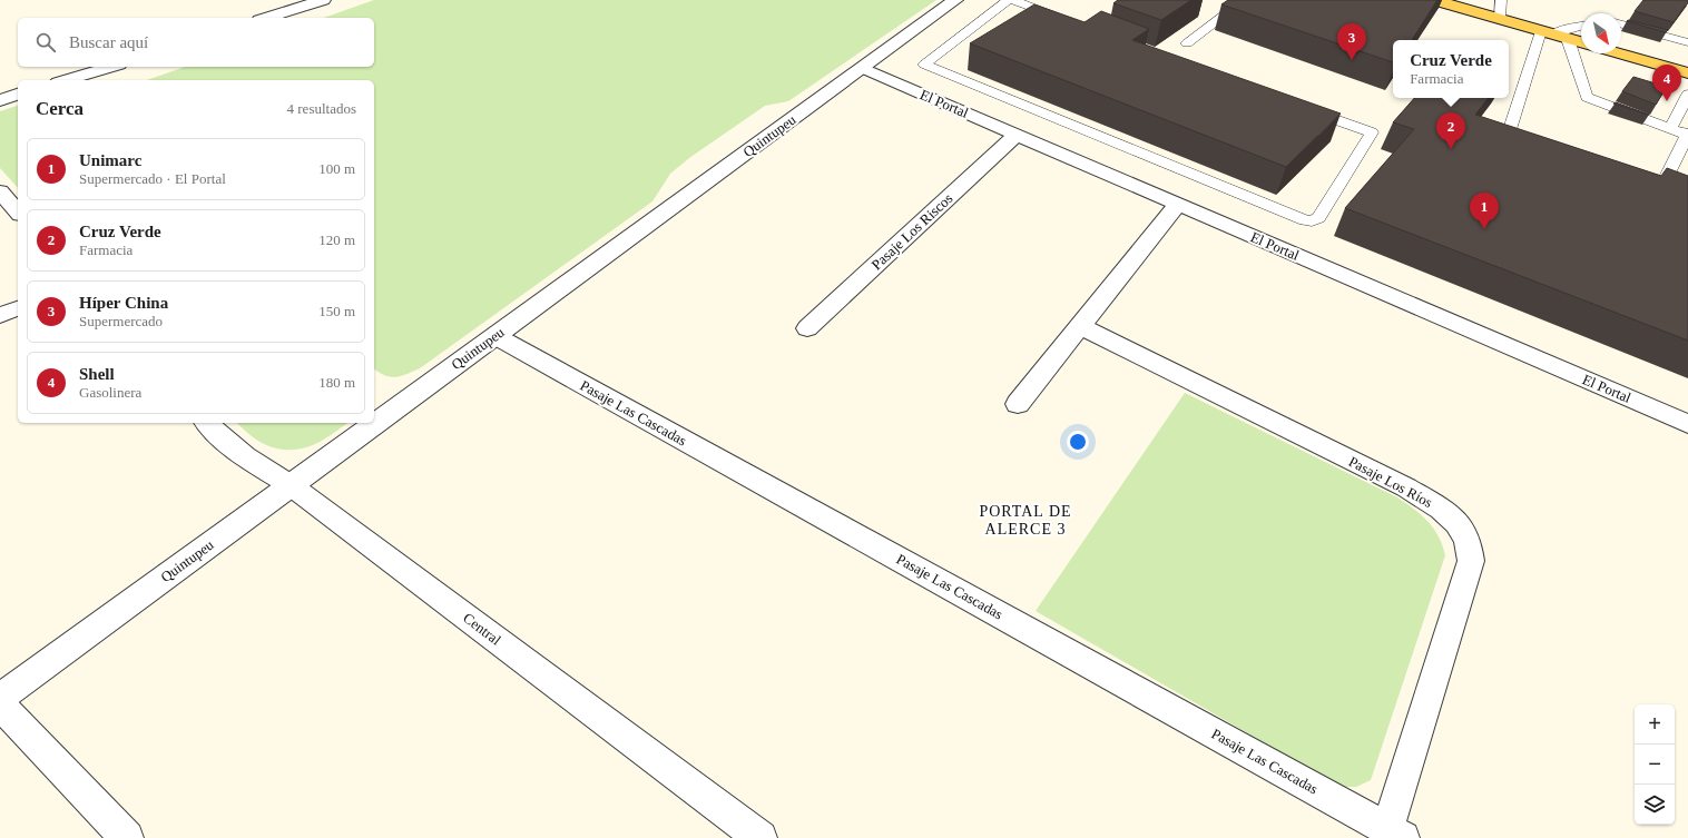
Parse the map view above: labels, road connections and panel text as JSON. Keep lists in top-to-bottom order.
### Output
{
  "streets": {
    "street": [
      "El Portal",
      "Quintupeu",
      "Pasaje Los Riscos",
      "Pasaje Las Cascadas",
      "Pasaje Los Ríos",
      "Central"
    ]
  },
  "crossings": [
    ["El Portal", "Quintupeu"],
    ["El Portal", "Pasaje Los Riscos"],
    ["Quintupeu", "Pasaje Las Cascadas"],
    ["Quintupeu", "Central"],
    ["Pasaje Las Cascadas", "Pasaje Los Ríos"]
  ],
  "districts": ["PORTAL DE ALERCE 3"],
  "north": "bottom right",
  "page": {
    "search": "Buscar aquí",
    "pins": [
      "3",
      "4",
      "2",
      "1"
    ],
    "popup": ["Cruz Verde", "Farmacia"],
    "heading": ["Cerca", "4 resultados"],
    "list": [
      {
        "mark": "1",
        "name": "Unimarc",
        "note": "Supermercado · El Portal",
        "value": "100 m"
      },
      {
        "mark": "2",
        "name": "Cruz Verde",
        "note": "Farmacia",
        "value": "120 m"
      },
      {
        "mark": "3",
        "name": "Híper China",
        "note": "Supermercado",
        "value": "150 m"
      },
      {
        "mark": "4",
        "name": "Shell",
        "note": "Gasolinera",
        "value": "180 m"
      }
    ],
    "map_buttons": ["+", "−"]
  }
}
